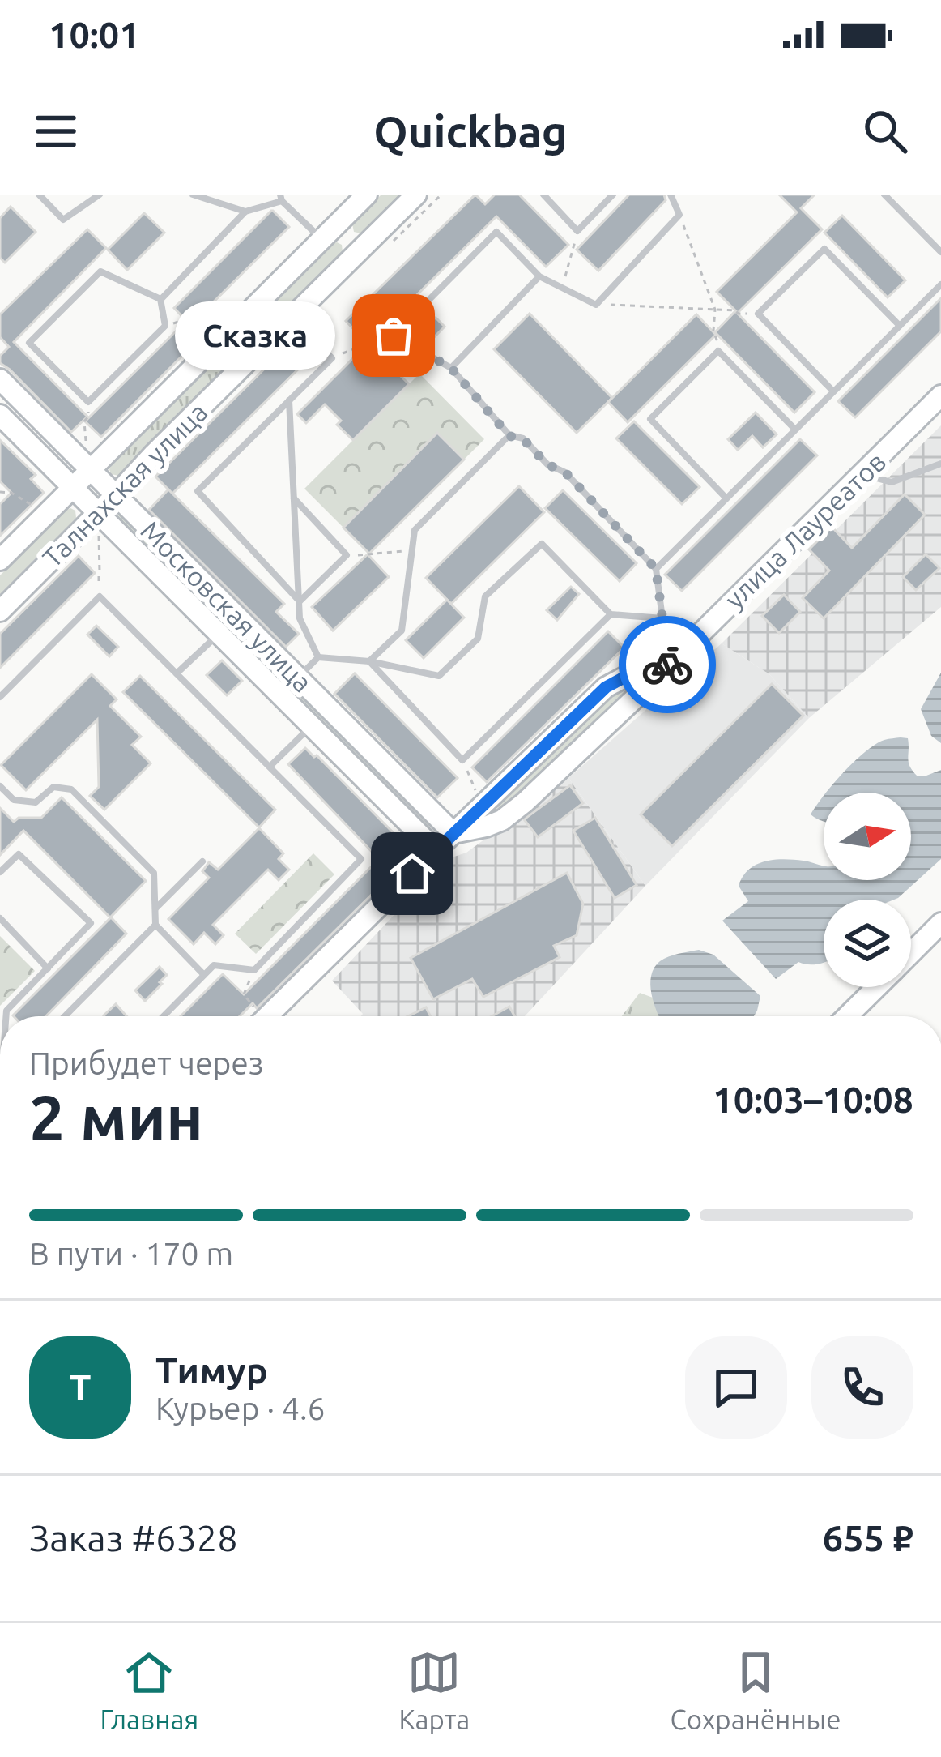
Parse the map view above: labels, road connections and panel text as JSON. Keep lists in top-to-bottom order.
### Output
{
  "streets": {
    "street": ["Талнахская улица", "улица Лауреатов", "Московская улица"]
  },
  "crossings": [
    ["Талнахская улица", "Московская улица"],
    ["улица Лауреатов", "Московская улица"]
  ],
  "places": ["Сказка"],
  "north": "right",
  "page": {
    "status": "10:01",
    "header": "Quickbag",
    "bubble": "Сказка",
    "heading": ["2 мин", "Прибудет через", "10:03–10:08"],
    "panel": [
      "Тимур",
      "Курьер · 4.6",
      "Заказ #6328",
      "655 ₽"
    ],
    "bar": "В пути · 170 m",
    "round": "Т",
    "tabs": ["Главная", "Карта", "Сохранённые"]
  }
}
